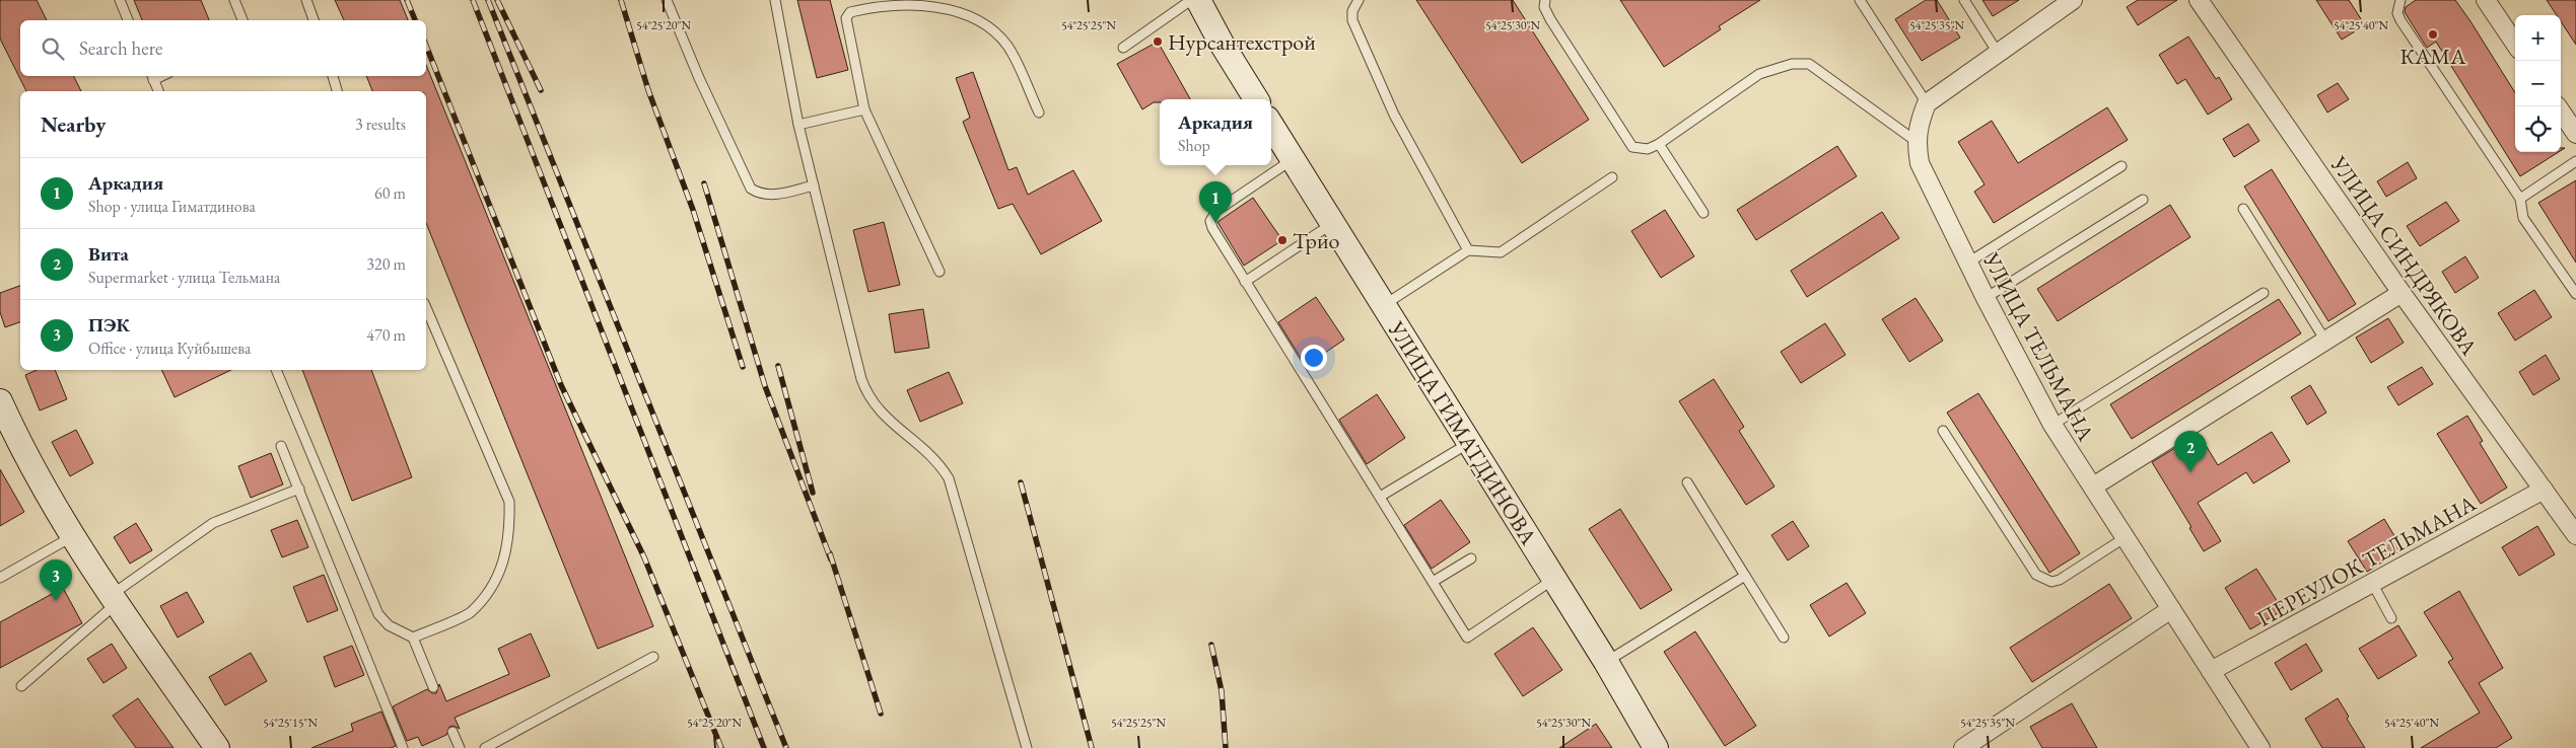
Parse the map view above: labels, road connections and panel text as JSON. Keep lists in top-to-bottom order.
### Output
{
  "streets": {
    "main road": ["УЛИЦА ГИМАТДИНОВА"],
    "street": ["УЛИЦА СИНДРЯКОВА", "УЛИЦА ТЕЛЬМАНА", "ПЕРЕУЛОК ТЕЛЬМАНА"]
  },
  "crossings": [
    ["УЛИЦА СИНДРЯКОВА", "ПЕРЕУЛОК ТЕЛЬМАНА"],
    ["УЛИЦА ТЕЛЬМАНА", "ПЕРЕУЛОК ТЕЛЬМАНА"]
  ],
  "places": ["КАМА", "Нурсантехстрой", "Трио"],
  "page": {
    "map_buttons": ["+", "−"],
    "search": "Search here",
    "heading": ["Nearby", "3 results"],
    "popup": ["Аркадия", "Shop"],
    "list": [
      {
        "mark": "1",
        "name": "Аркадия",
        "note": "Shop · улица Гиматдинова",
        "value": "60 m"
      },
      {
        "mark": "2",
        "name": "Вита",
        "note": "Supermarket · улица Тельмана",
        "value": "320 m"
      },
      {
        "mark": "3",
        "name": "ПЭК",
        "note": "Office · улица Куйбышева",
        "value": "470 m"
      }
    ],
    "pins": ["1", "2", "3"]
  },
  "coordinates": [
    "54°25'30\"N",
    "54°25'20\"N",
    "54°25'25\"N",
    "54°25'35\"N",
    "54°25'40\"N",
    "54°25'15\"N"
  ]
}
